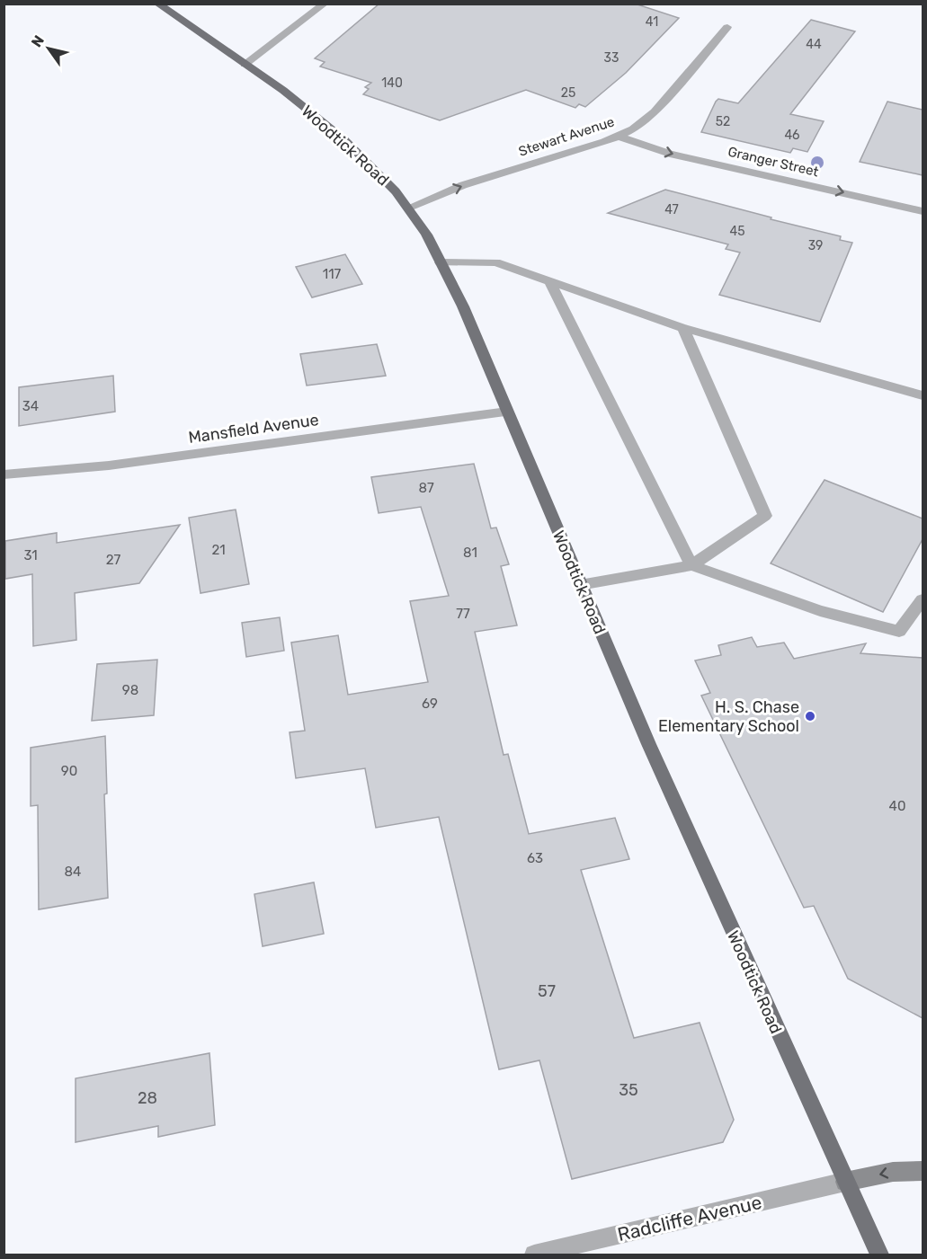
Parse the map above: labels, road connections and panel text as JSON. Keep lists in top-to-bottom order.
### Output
{
  "streets": {
    "main road": ["Woodtick Road"],
    "street": [
      "Stewart Avenue",
      "Granger Street",
      "Mansfield Avenue",
      "Radcliffe Avenue"
    ]
  },
  "crossings": [
    ["Stewart Avenue", "Woodtick Road"],
    ["Stewart Avenue", "Granger Street"],
    ["Woodtick Road", "Mansfield Avenue"],
    ["Woodtick Road", "Radcliffe Avenue"]
  ],
  "one_way": ["Stewart Avenue", "Granger Street"],
  "places": ["H. S. Chase Elementary School"],
  "house_numbers": [
    "41",
    "44",
    "33",
    "140",
    "25",
    "52",
    "46",
    "47",
    "45",
    "39",
    "117",
    "34",
    "87",
    "21",
    "81",
    "31",
    "27",
    "77",
    "98",
    "69",
    "90",
    "40",
    "63",
    "84",
    "57",
    "35",
    "28"
  ],
  "north": "top left"
}
